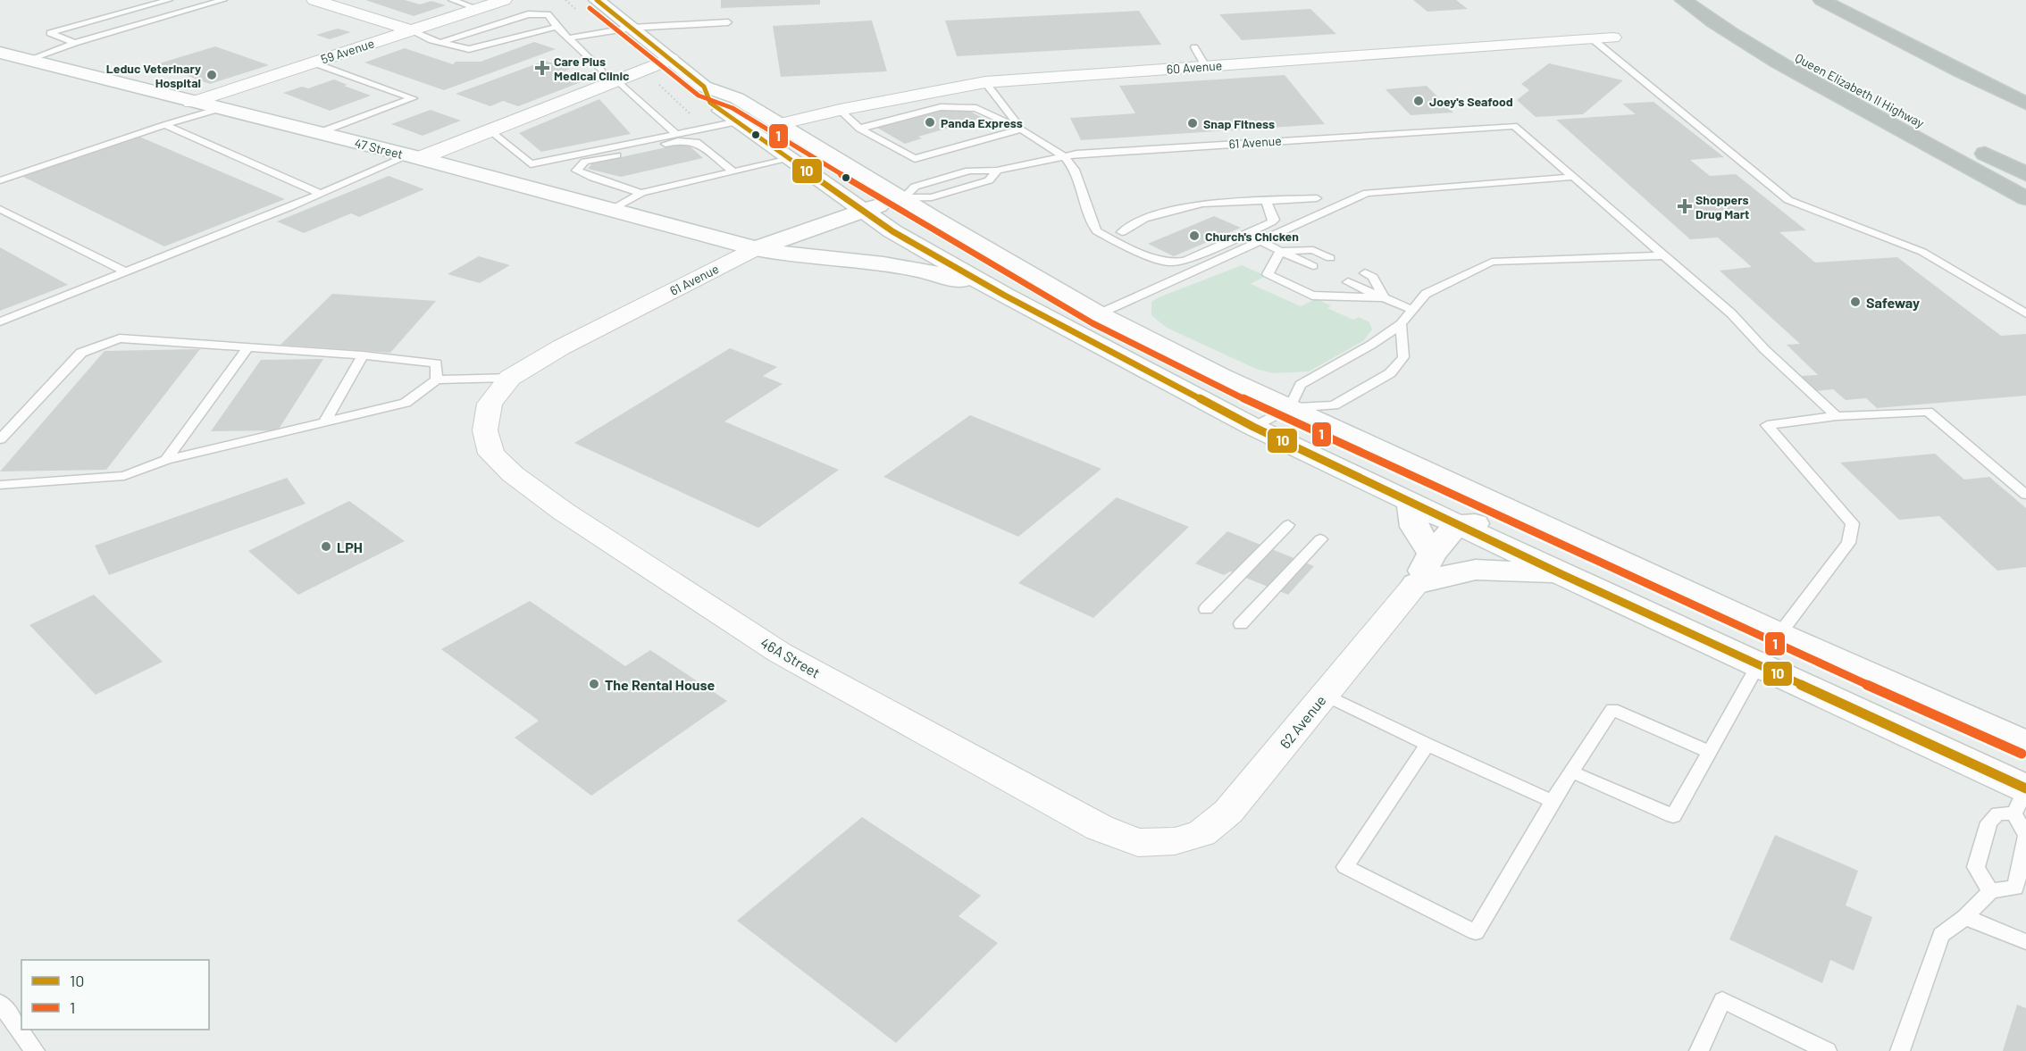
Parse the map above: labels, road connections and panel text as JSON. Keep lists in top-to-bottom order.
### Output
{
  "streets": {
    "highway": ["Queen Elizabeth II Highway"],
    "main road": ["61 Avenue", "47 Street"],
    "street": [
      "59 Avenue",
      "60 Avenue",
      "46A Street",
      "62 Avenue"
    ]
  },
  "crossings": [
    ["59 Avenue", "47 Street"],
    ["61 Avenue", "47 Street"],
    ["61 Avenue", "46A Street"],
    ["46A Street", "62 Avenue"]
  ],
  "places": {
    "health": ["Care Plus Medical Clinic", "Shoppers Drug Mart"],
    "other": [
      "Leduc Veterinary Hospital",
      "Joey's Seafood",
      "Panda Express",
      "Snap Fitness",
      "Church's Chicken",
      "Safeway",
      "LPH",
      "The Rental House"
    ]
  },
  "lines": ["transit line 10", "transit line 1"],
  "legend": ["10", "1"]
}
